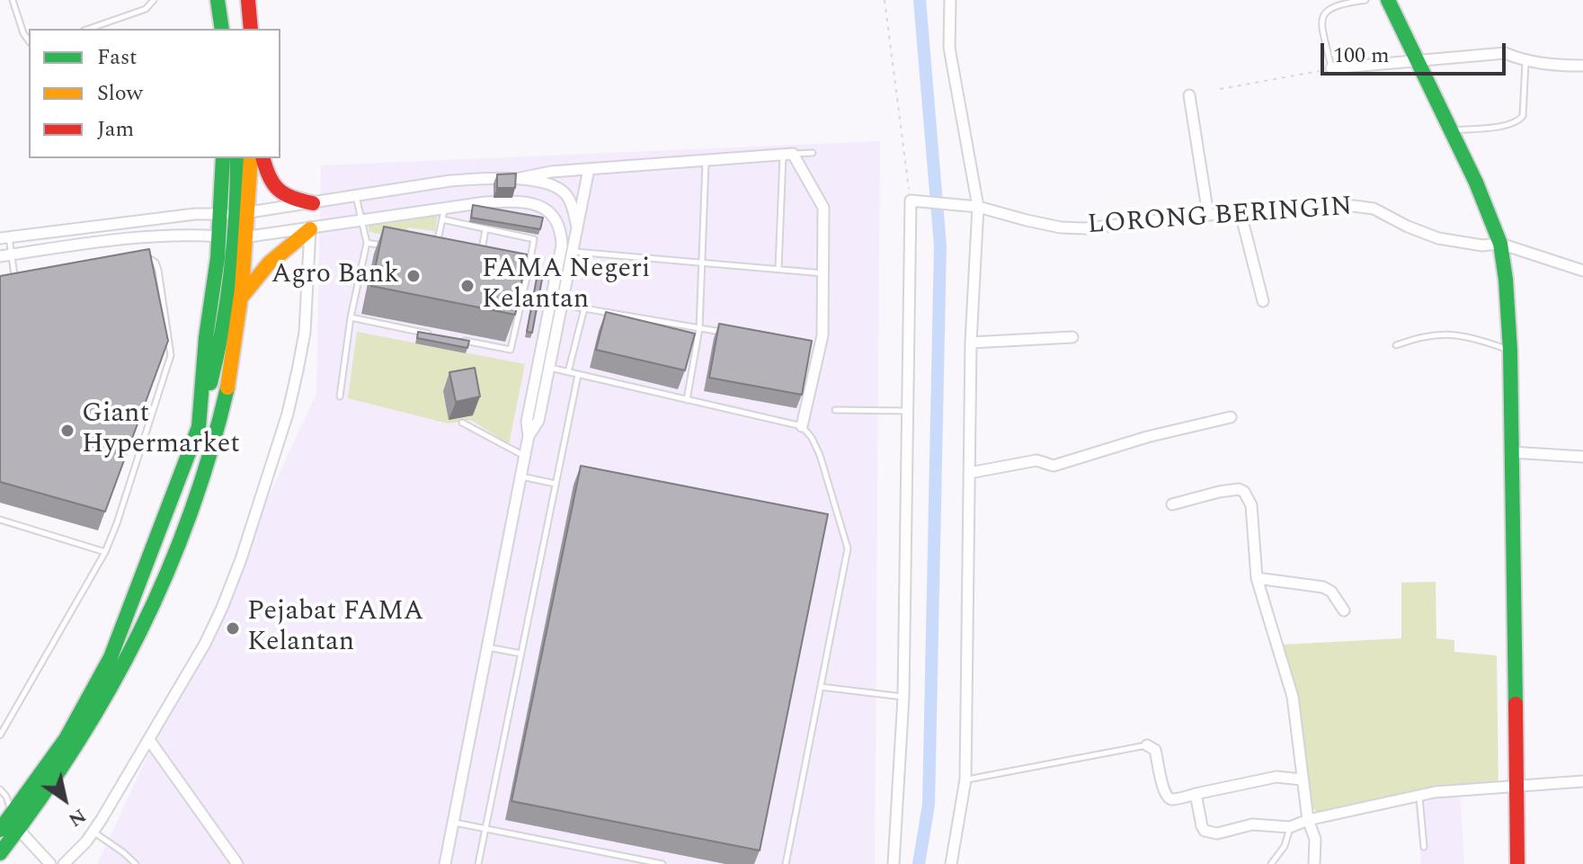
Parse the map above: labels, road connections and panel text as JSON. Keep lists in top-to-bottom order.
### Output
{
  "streets": {
    "street": ["LORONG BERINGIN"]
  },
  "places": [
    "Agro Bank",
    "FAMA Negeri Kelantan",
    "Giant Hypermarket",
    "Pejabat FAMA Kelantan"
  ],
  "legend": ["Fast", "Slow", "Jam"],
  "scale_bar": "100 m",
  "north": "bottom right"
}
